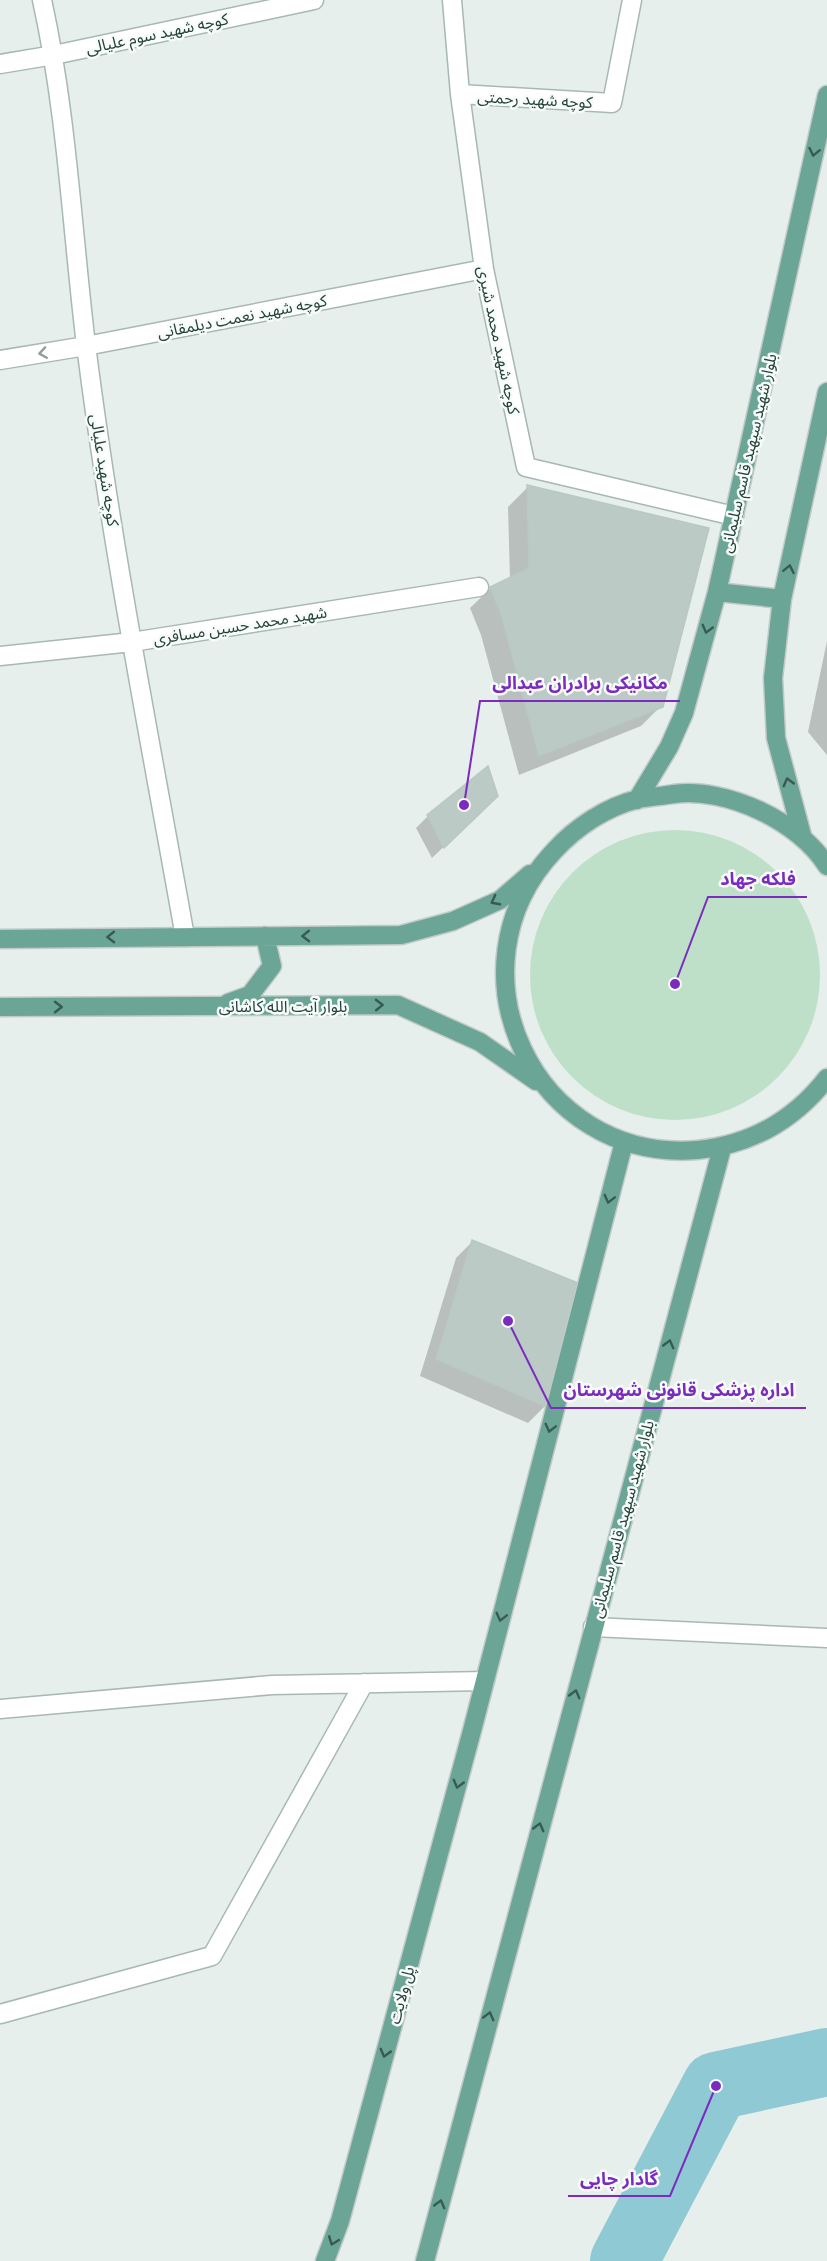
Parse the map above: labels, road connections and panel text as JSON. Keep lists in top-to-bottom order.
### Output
{
  "streets": {
    "main road": ["بلوار شهید سپهبد قاسم سلیمانی", "بلوار آیت الله کاشانی", "پل ولایت"],
    "street": [
      "کوچه شهید سوم علیالی",
      "کوچه شهید رحمتی",
      "کوچه شهید نعمت دیلمقانی",
      "کوچه شهید محمد شیری",
      "کوچه شهید علیالی",
      "شهید محمد حسین مسافری"
    ]
  },
  "crossings": [
    ["کوچه شهید سوم علیالی", "کوچه شهید علیالی"],
    ["کوچه شهید رحمتی", "کوچه شهید محمد شیری"],
    ["کوچه شهید نعمت دیلمقانی", "کوچه شهید محمد شیری"],
    ["کوچه شهید نعمت دیلمقانی", "کوچه شهید علیالی"],
    ["کوچه شهید محمد شیری", "بلوار شهید سپهبد قاسم سلیمانی"],
    ["کوچه شهید علیالی", "شهید محمد حسین مسافری"]
  ],
  "one_way": ["پل ولایت"],
  "places": [
    "مکانیکی برادران عبدالی",
    "فلکه جهاد",
    "اداره پزشکی قانونی شهرستان",
    "گادار چایی"
  ]
}
